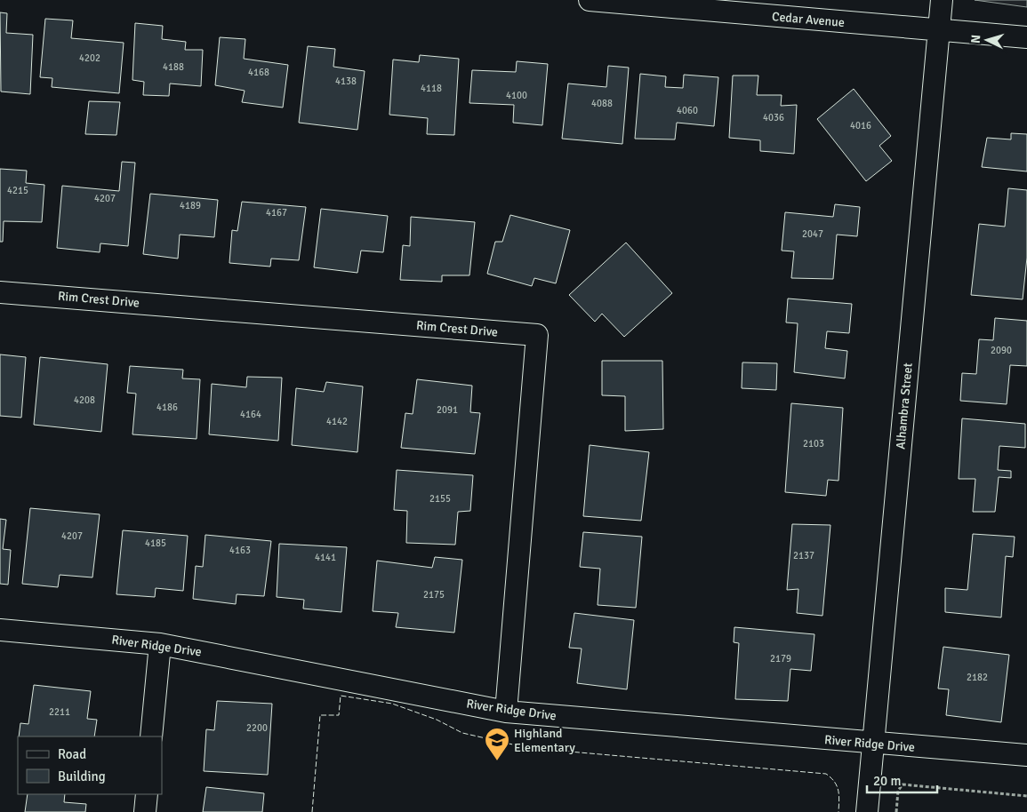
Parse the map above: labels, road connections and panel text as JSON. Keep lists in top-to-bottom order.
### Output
{
  "streets": {
    "street": [
      "Cedar Avenue",
      "Rim Crest Drive",
      "Alhambra Street",
      "River Ridge Drive"
    ]
  },
  "crossings": [
    ["Cedar Avenue", "Alhambra Street"],
    ["Rim Crest Drive", "River Ridge Drive"],
    ["Alhambra Street", "River Ridge Drive"]
  ],
  "places": {
    "school or university": ["Highland Elementary"]
  },
  "house_numbers": [
    "4202",
    "4188",
    "4168",
    "4138",
    "4118",
    "4100",
    "4088",
    "4060",
    "4036",
    "4016",
    "4215",
    "4207",
    "4189",
    "4167",
    "2047",
    "2090",
    "4208",
    "4186",
    "2091",
    "4164",
    "4142",
    "2103",
    "2155",
    "4207",
    "4185",
    "4163",
    "2137",
    "4141",
    "2175",
    "2179",
    "2182",
    "2211",
    "2200"
  ],
  "legend": ["Road", "Building"],
  "scale_bar": "20 m",
  "north": "left"
}
